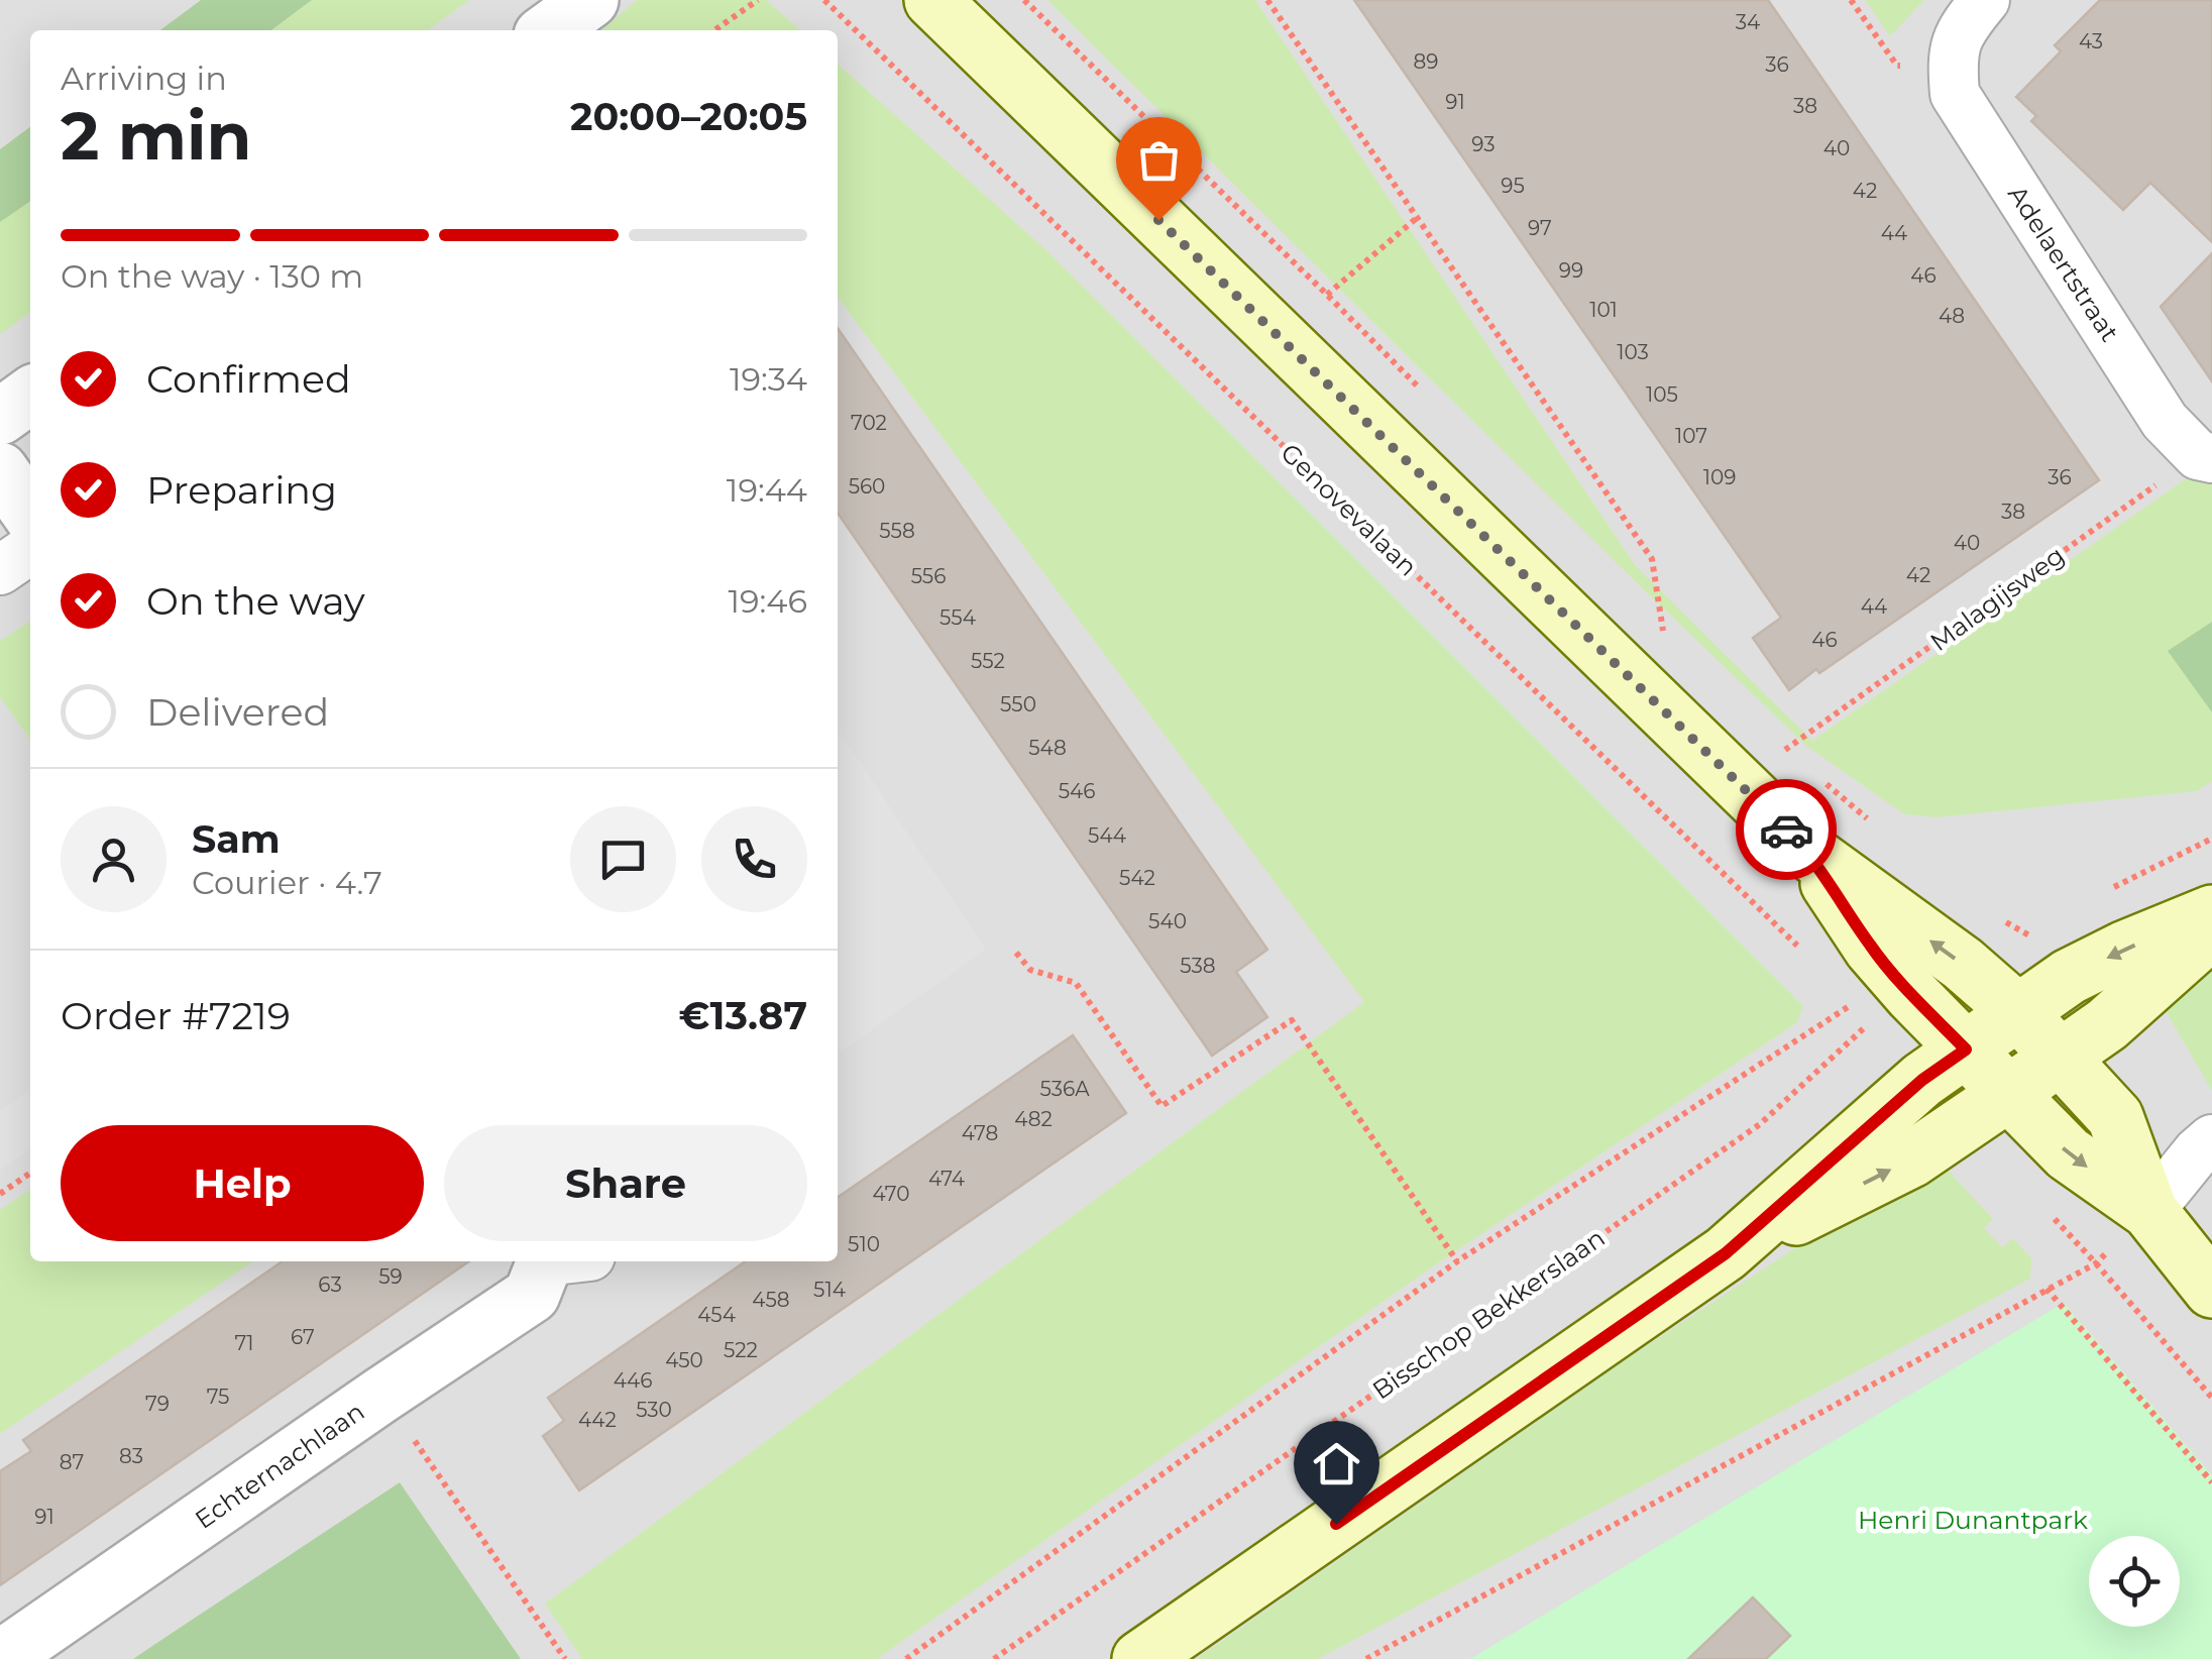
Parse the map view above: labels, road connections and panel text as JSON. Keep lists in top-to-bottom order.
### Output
{
  "streets": {
    "street": ["Adelaertstraat", "Echternachlaan"],
    "path": ["Genovevalaan", "Malagijsweg", "Bisschop Bekkerslaan"]
  },
  "crossings": [
    ["Adelaertstraat", "Malagijsweg"]
  ],
  "parks": ["Henri Dunantpark"],
  "house_numbers": [
    "34",
    "43",
    "89",
    "36",
    "91",
    "38",
    "93",
    "40",
    "95",
    "42",
    "97",
    "44",
    "99",
    "46",
    "101",
    "48",
    "103",
    "105",
    "702",
    "107",
    "109",
    "36",
    "560",
    "38",
    "558",
    "40",
    "42",
    "556",
    "44",
    "554",
    "46",
    "552",
    "550",
    "548",
    "546",
    "544",
    "542",
    "540",
    "538",
    "536A",
    "482",
    "478",
    "474",
    "470",
    "510",
    "59",
    "63",
    "514",
    "458",
    "454",
    "67",
    "71",
    "522",
    "450",
    "446",
    "75",
    "79",
    "530",
    "442",
    "83",
    "87",
    "91"
  ],
  "page": {
    "heading": ["2 min", "Arriving in", "20:00–20:05"],
    "panel": [
      "Sam",
      "Courier · 4.7",
      "Order #7219",
      "€13.87"
    ],
    "bar": "On the way · 130 m",
    "list": [
      ["Confirmed", "19:34"],
      ["Preparing", "19:44"],
      ["On the way", "19:46"],
      "Delivered"
    ],
    "buttons": ["Help", "Share"]
  }
}
